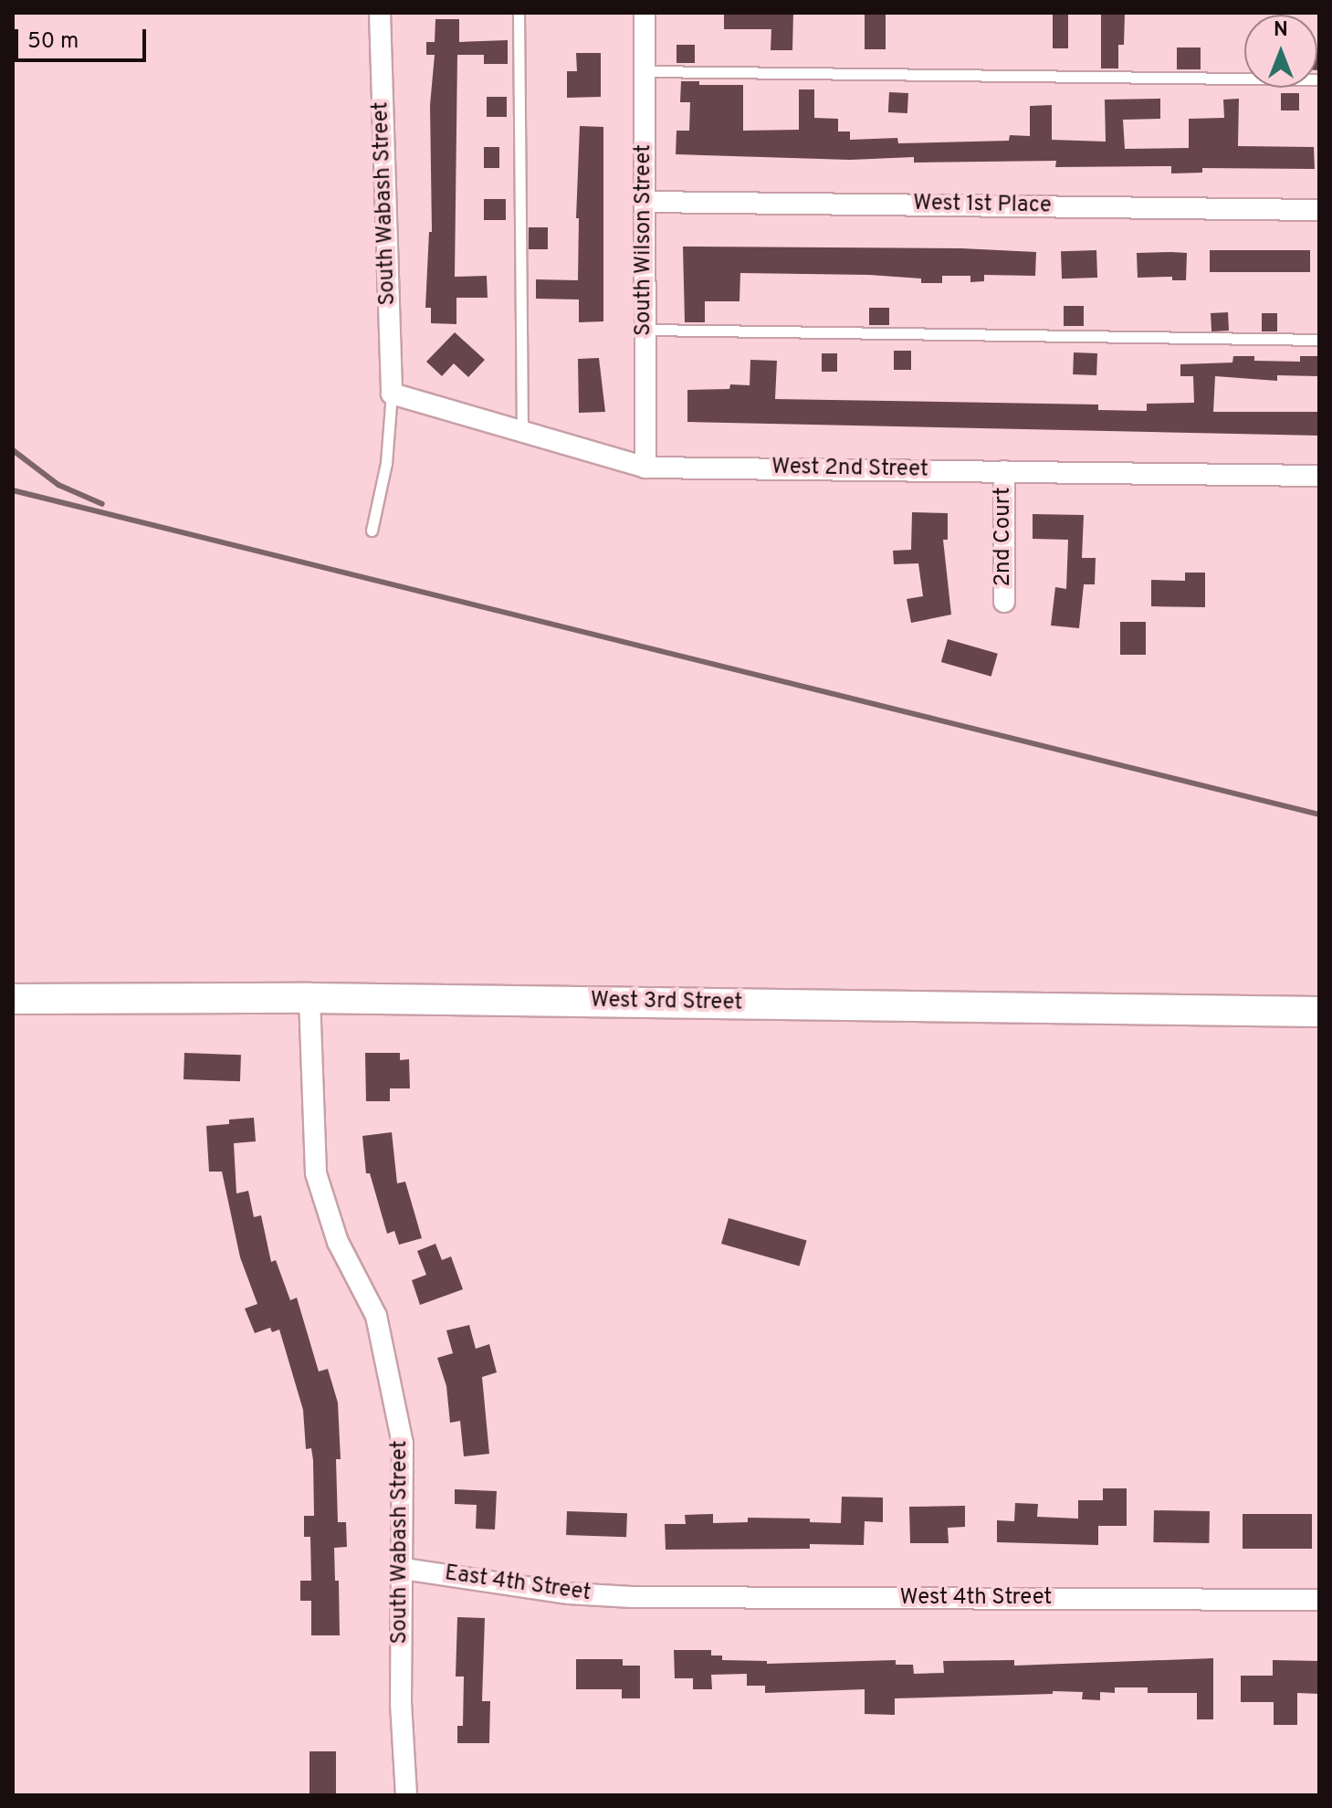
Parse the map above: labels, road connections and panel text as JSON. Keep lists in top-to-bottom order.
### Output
{
  "streets": {
    "street": [
      "South Wabash Street",
      "West 1st Place",
      "South Wilson Street",
      "West 2nd Street",
      "2nd Court",
      "West 3rd Street",
      "East 4th Street",
      "West 4th Street"
    ]
  },
  "crossings": [
    ["South Wabash Street", "West 2nd Street"],
    ["South Wabash Street", "West 3rd Street"],
    ["South Wabash Street", "East 4th Street"],
    ["West 1st Place", "South Wilson Street"],
    ["South Wilson Street", "West 2nd Street"],
    ["West 2nd Street", "2nd Court"],
    ["East 4th Street", "West 4th Street"]
  ],
  "scale_bar": "50 m",
  "north": "top"
}
